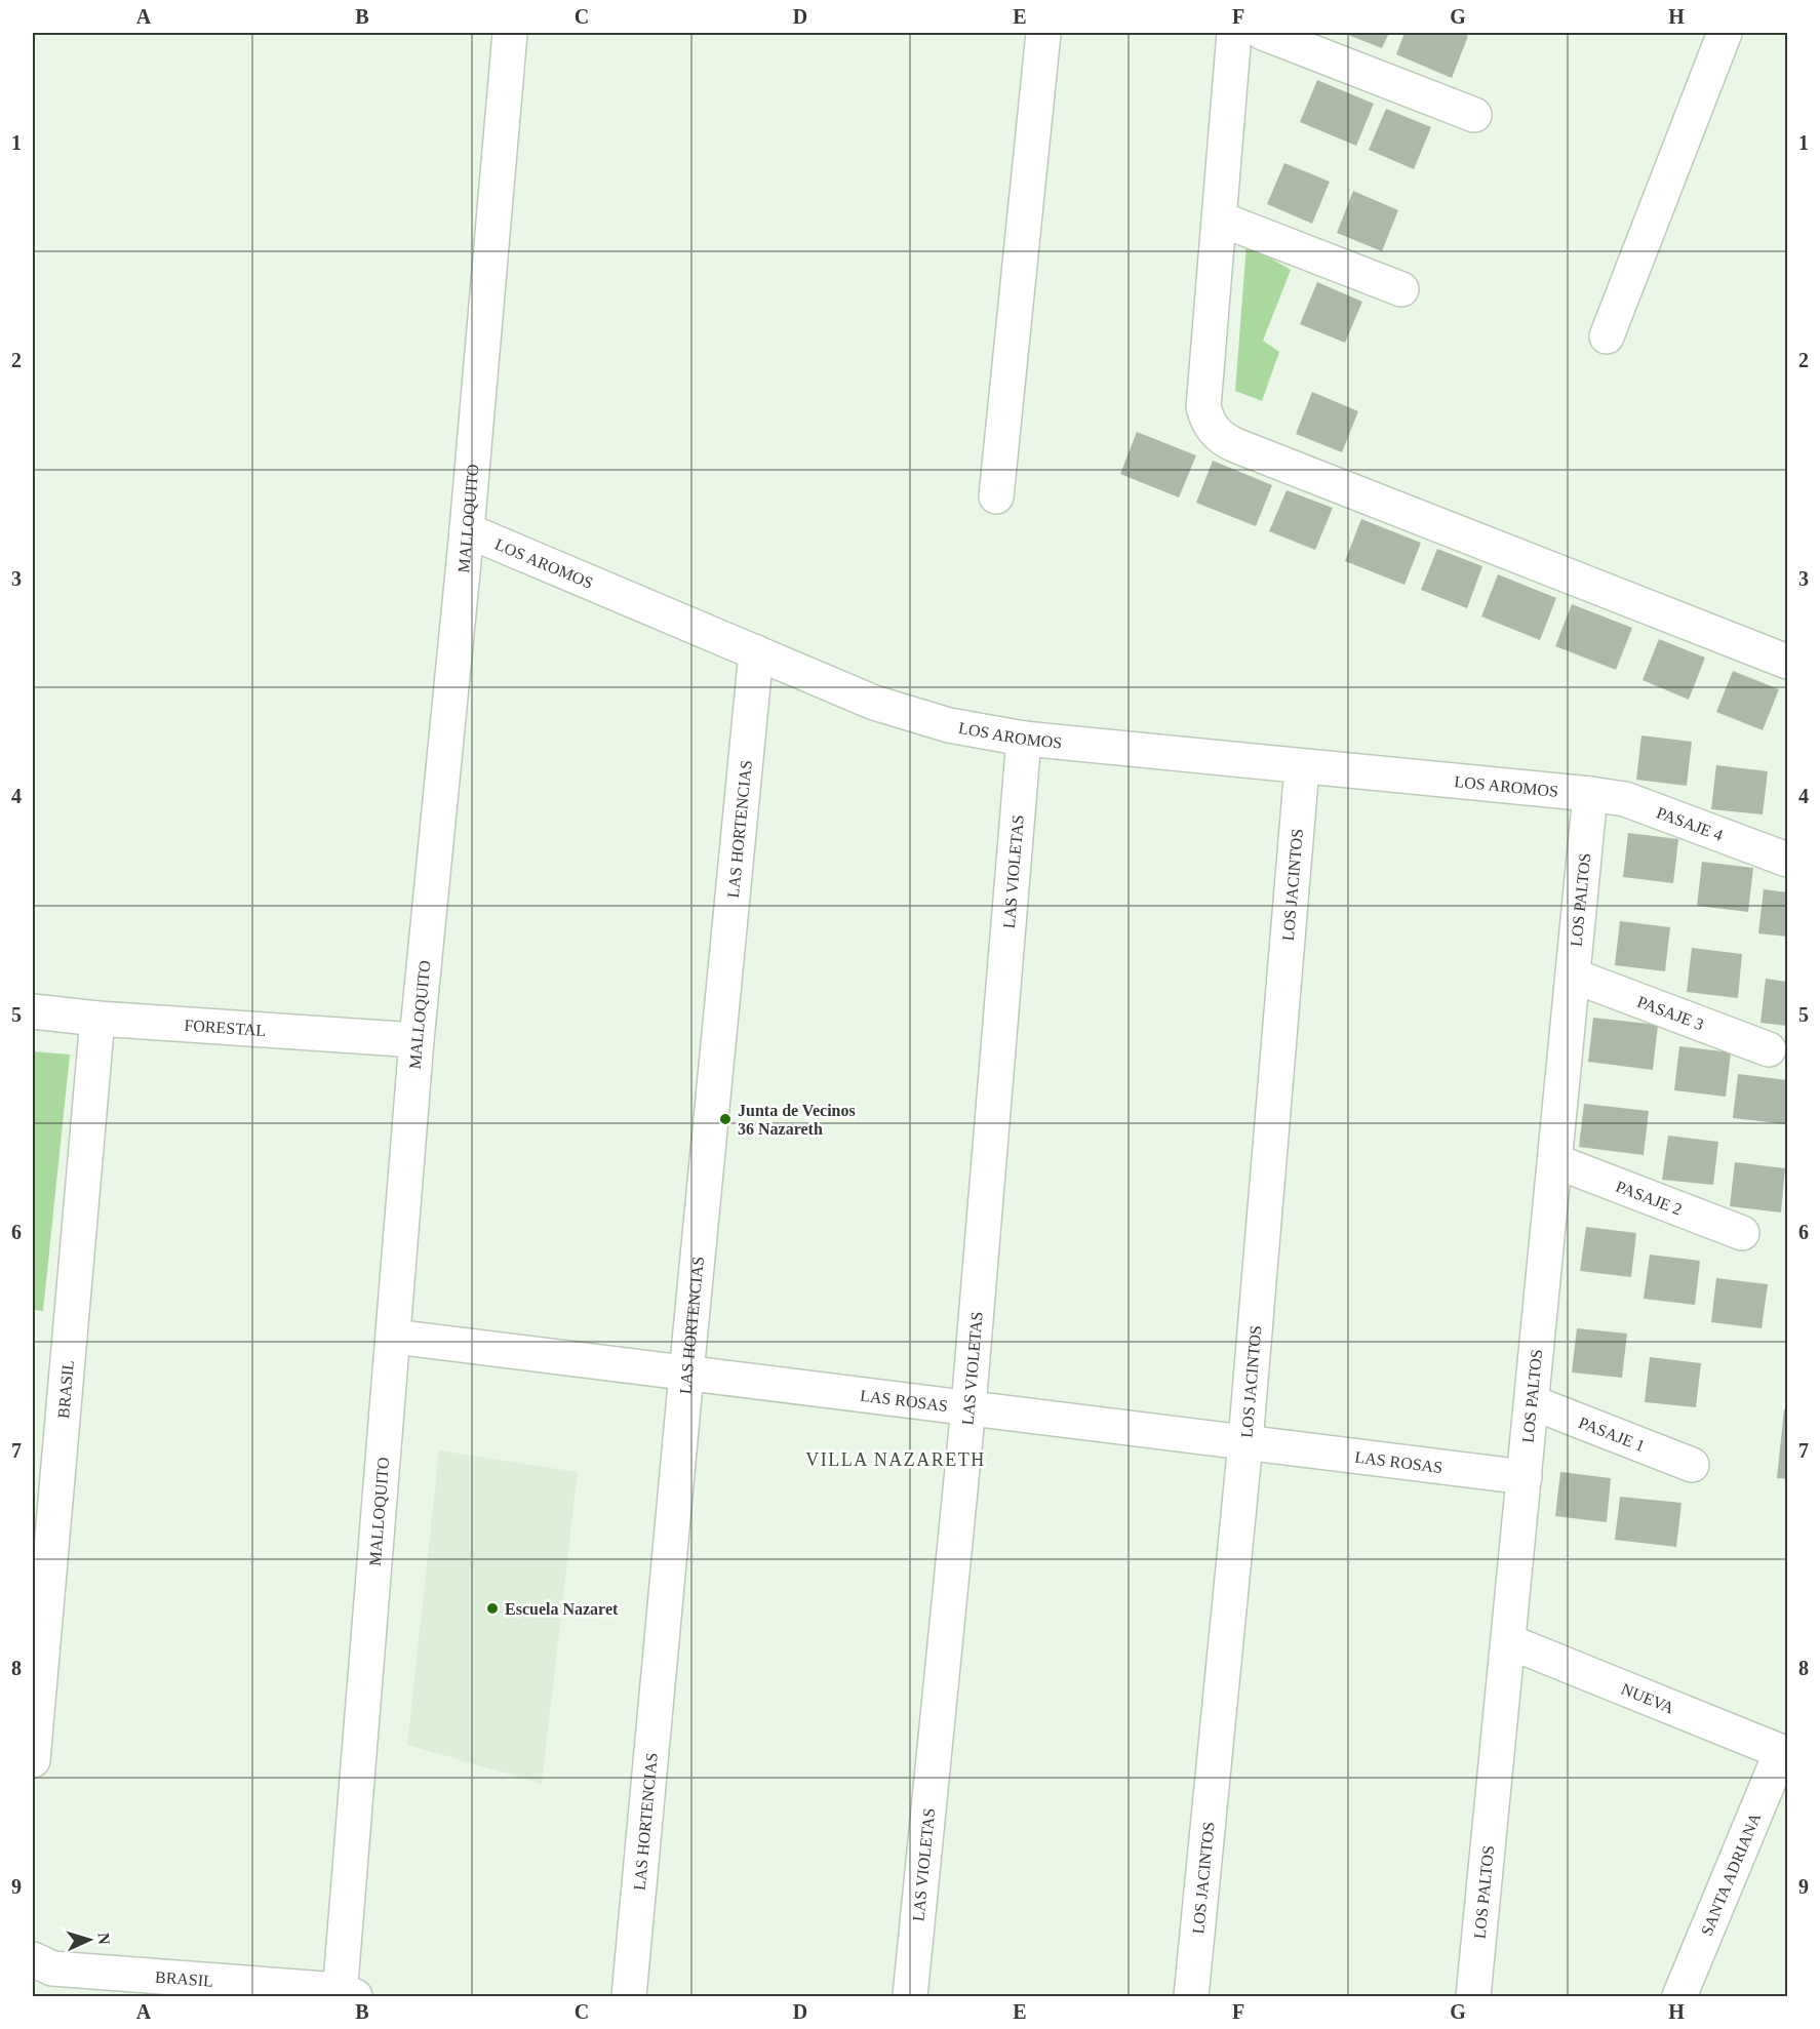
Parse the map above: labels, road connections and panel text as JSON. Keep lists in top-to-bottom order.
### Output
{
  "streets": {
    "street": [
      "MALLOQUITO",
      "LOS AROMOS",
      "PASAJE 4",
      "LAS HORTENCIAS",
      "LAS VIOLETAS",
      "LOS JACINTOS",
      "LOS PALTOS",
      "PASAJE 3",
      "FORESTAL",
      "PASAJE 2",
      "BRASIL",
      "LAS ROSAS",
      "PASAJE 1",
      "NUEVA",
      "SANTA ADRIANA"
    ]
  },
  "crossings": [
    ["MALLOQUITO", "LOS AROMOS"],
    ["MALLOQUITO", "FORESTAL"],
    ["MALLOQUITO", "BRASIL"],
    ["MALLOQUITO", "LAS ROSAS"],
    ["LOS AROMOS", "PASAJE 4"],
    ["LOS AROMOS", "LAS HORTENCIAS"],
    ["LOS AROMOS", "LAS VIOLETAS"],
    ["LOS AROMOS", "LOS JACINTOS"],
    ["LOS AROMOS", "LOS PALTOS"],
    ["PASAJE 4", "LOS PALTOS"],
    ["LAS HORTENCIAS", "LAS ROSAS"],
    ["LAS VIOLETAS", "LAS ROSAS"],
    ["LOS JACINTOS", "LAS ROSAS"],
    ["LOS PALTOS", "PASAJE 3"],
    ["LOS PALTOS", "PASAJE 2"],
    ["LOS PALTOS", "LAS ROSAS"],
    ["LOS PALTOS", "PASAJE 1"],
    ["LOS PALTOS", "NUEVA"],
    ["FORESTAL", "BRASIL"],
    ["NUEVA", "SANTA ADRIANA"]
  ],
  "districts": ["VILLA NAZARETH"],
  "places": ["Junta de Vecinos 36 Nazareth", "Escuela Nazaret"],
  "north": "right",
  "grid": {
    "columns": [
      "A",
      "B",
      "C",
      "D",
      "E",
      "F",
      "G",
      "H"
    ],
    "rows": [
      "1",
      "2",
      "3",
      "4",
      "5",
      "6",
      "7",
      "8",
      "9"
    ]
  }
}
